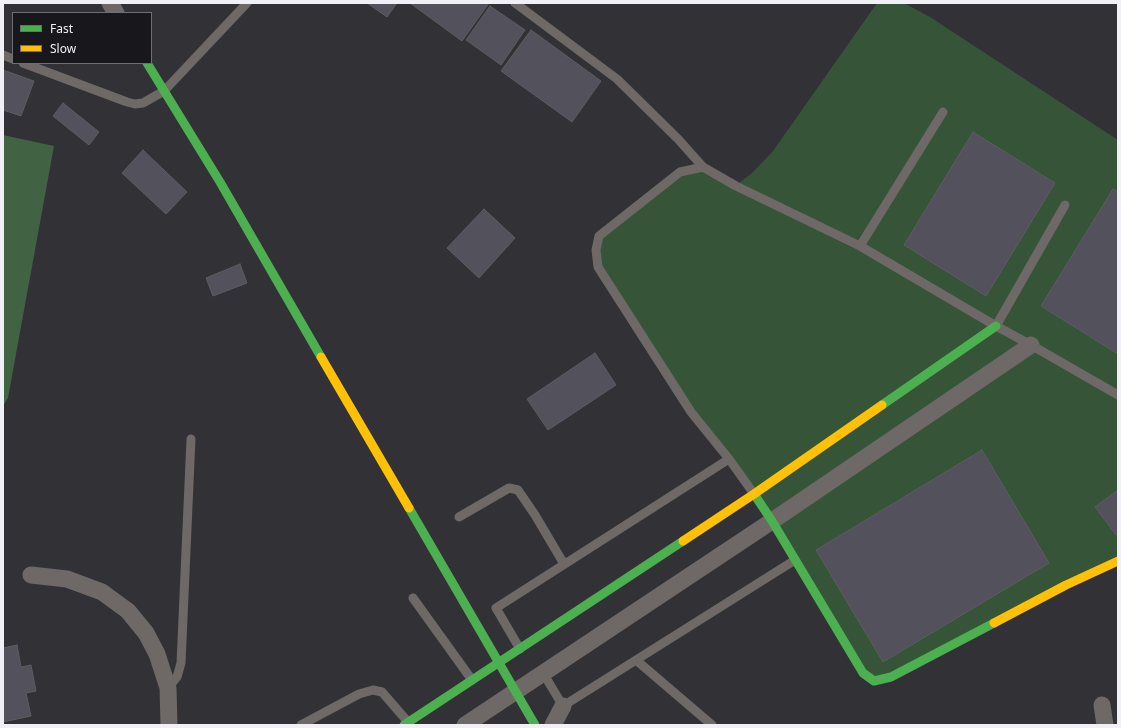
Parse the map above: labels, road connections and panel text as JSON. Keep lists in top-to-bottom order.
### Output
{
  "legend": ["Fast", "Slow"]
}
